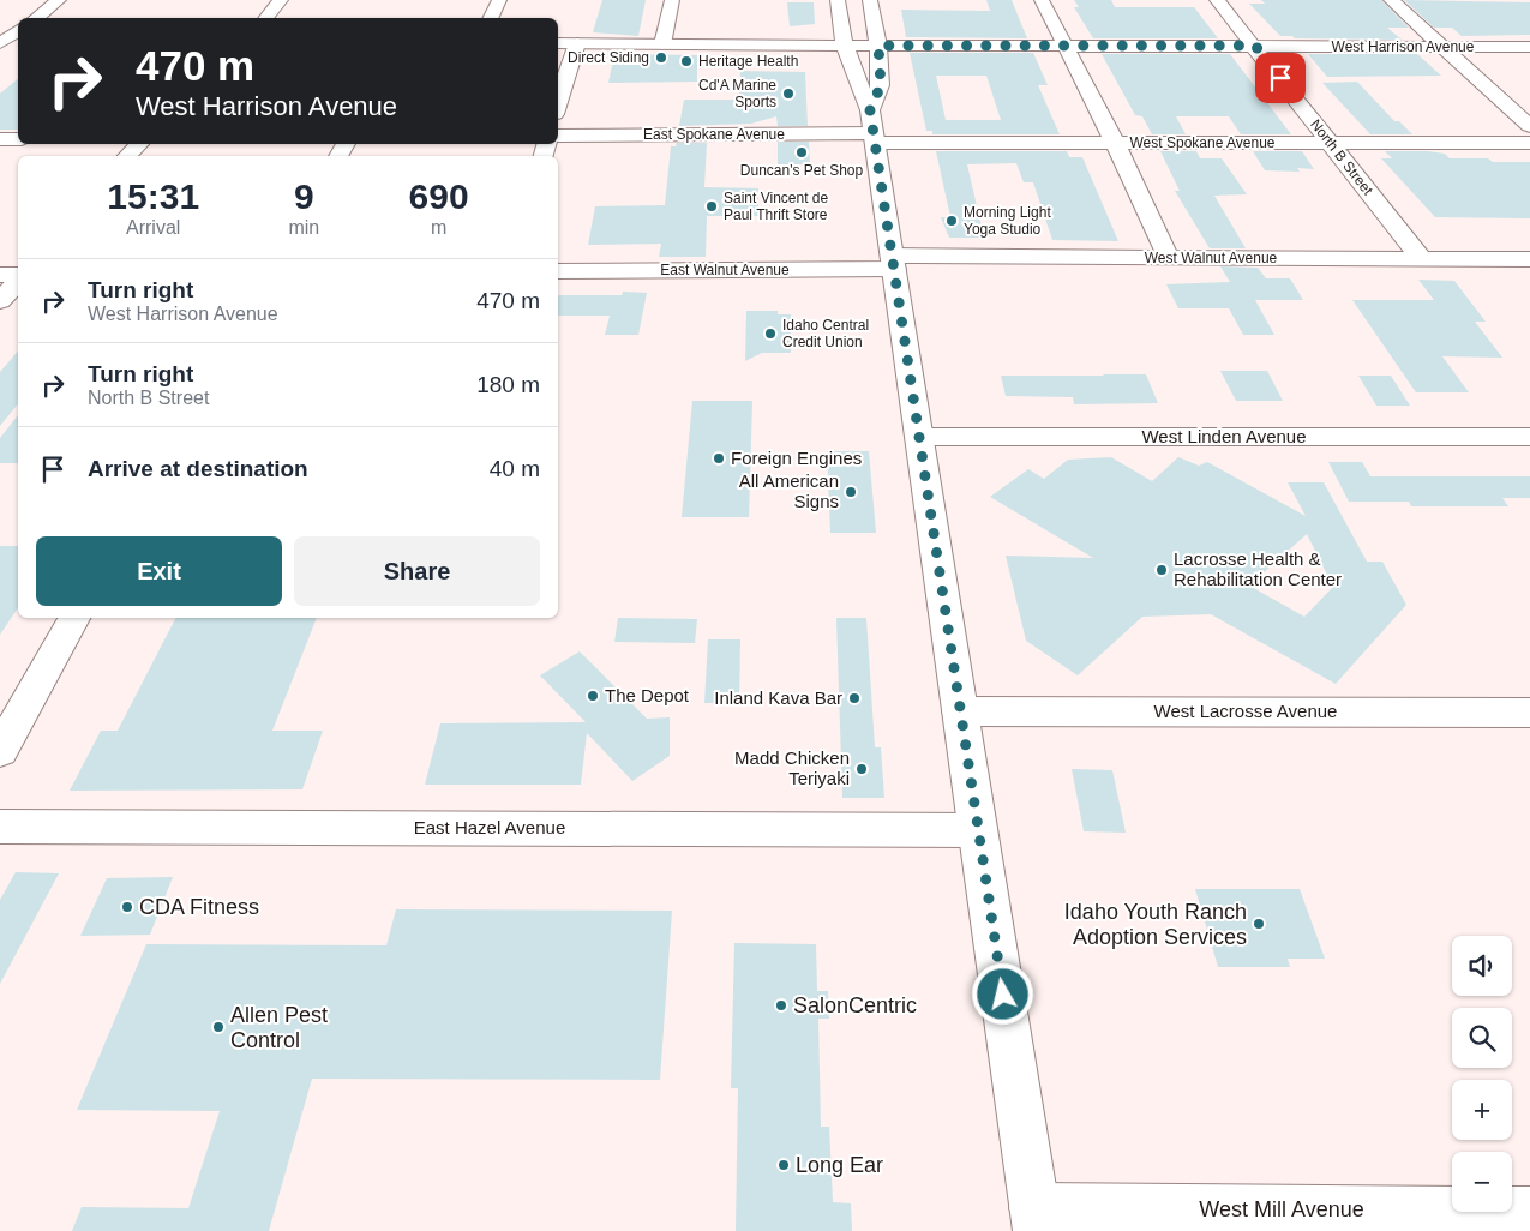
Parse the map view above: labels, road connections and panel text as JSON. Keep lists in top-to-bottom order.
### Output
{
  "streets": {
    "street": [
      "West Harrison Avenue",
      "East Spokane Avenue",
      "West Spokane Avenue",
      "North B Street",
      "West Walnut Avenue",
      "East Walnut Avenue",
      "West Linden Avenue",
      "West Lacrosse Avenue",
      "East Hazel Avenue",
      "West Mill Avenue"
    ]
  },
  "crossings": [
    ["West Harrison Avenue", "North B Street"],
    ["East Spokane Avenue", "West Spokane Avenue"],
    ["West Spokane Avenue", "North B Street"],
    ["North B Street", "West Walnut Avenue"],
    ["West Walnut Avenue", "East Walnut Avenue"]
  ],
  "places": [
    "Direct Siding",
    "Heritage Health",
    "Cd'A Marine Sports",
    "Duncan's Pet Shop",
    "Saint Vincent de Paul Thrift Store",
    "Morning Light Yoga Studio",
    "Idaho Central Credit Union",
    "Foreign Engines",
    "All American Signs",
    "Lacrosse Health & Rehabilitation Center",
    "The Depot",
    "Inland Kava Bar",
    "Madd Chicken Teriyaki",
    "CDA Fitness",
    "Idaho Youth Ranch Adoption Services",
    "SalonCentric",
    "Allen Pest Control",
    "Long Ear"
  ],
  "page": {
    "turn": ["470 m", "West Harrison Avenue"],
    "eta": [
      "15:31",
      "Arrival",
      "9",
      "min",
      "690",
      "m"
    ],
    "list": [
      {
        "name": "Turn right",
        "note": "West Harrison Avenue",
        "value": "470 m"
      },
      {
        "name": "Turn right",
        "note": "North B Street",
        "value": "180 m"
      },
      {
        "name": "Arrive at destination",
        "value": "40 m"
      }
    ],
    "buttons": ["Exit", "Share"],
    "map_buttons": ["+", "−"]
  }
}
